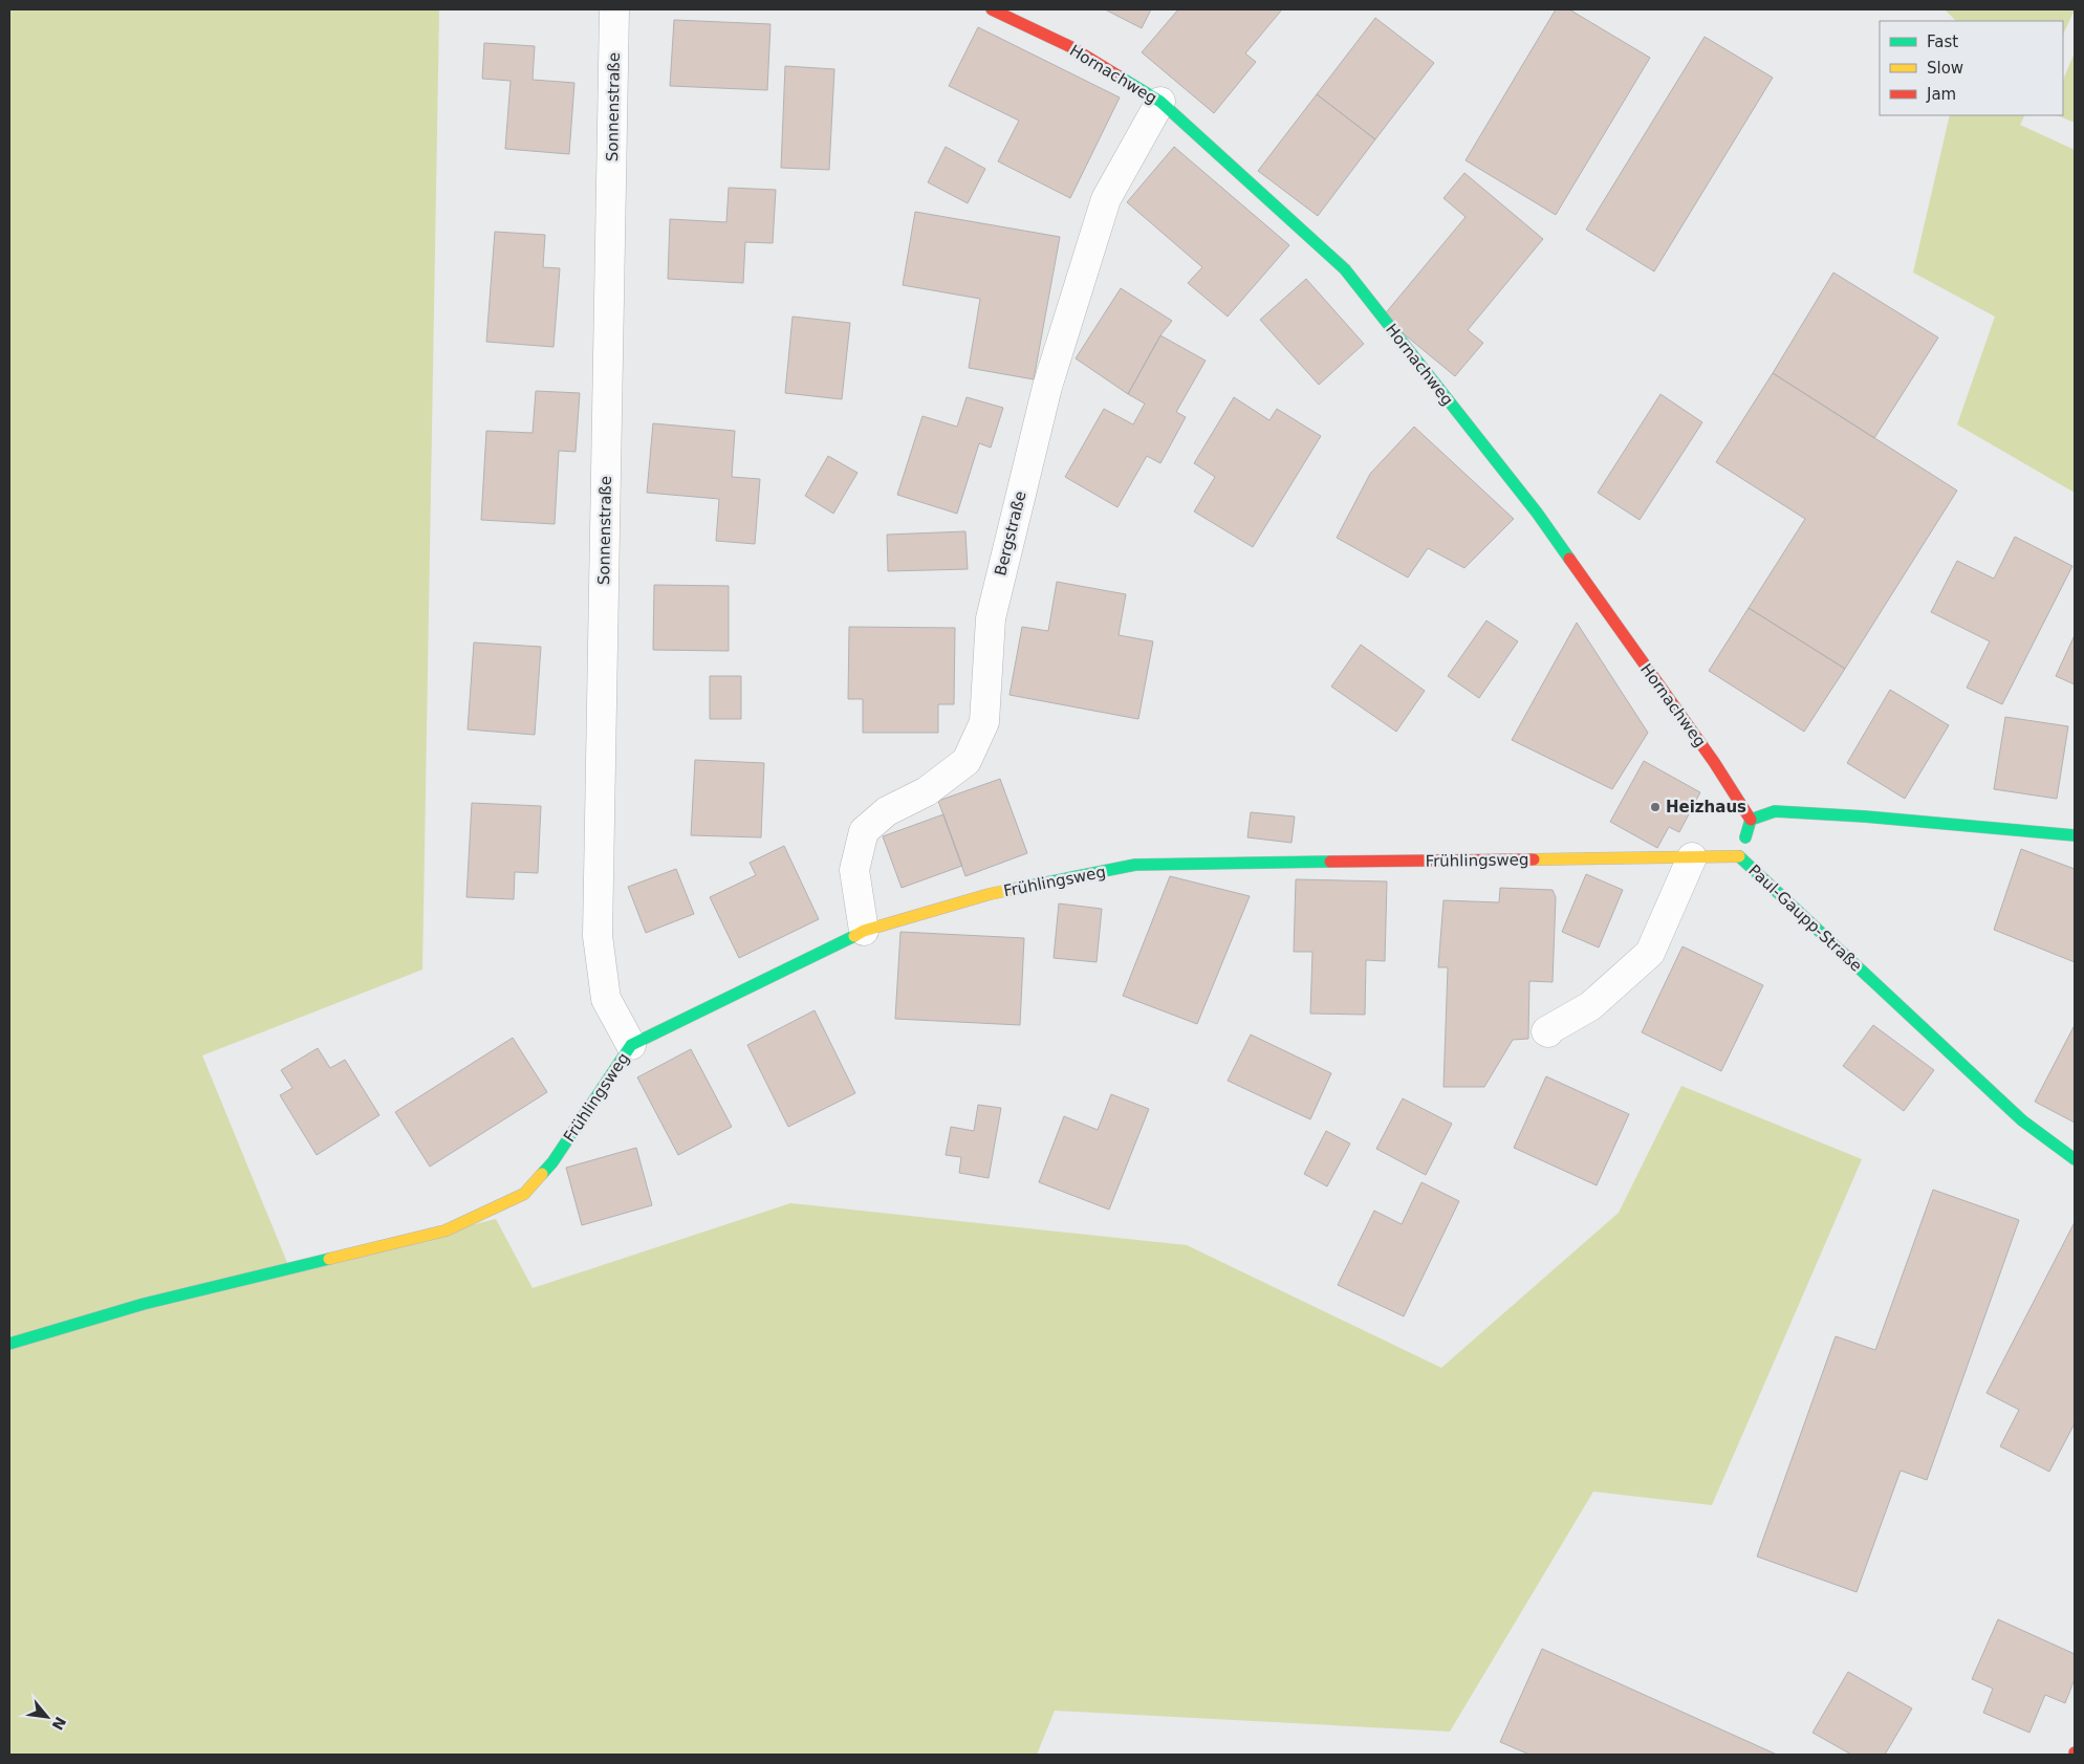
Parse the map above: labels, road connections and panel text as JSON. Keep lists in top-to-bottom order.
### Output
{
  "streets": {
    "street": [
      "Hornachweg",
      "Sonnenstraße",
      "Bergstraße",
      "Frühlingsweg",
      "Paul-Gaupp-Straße"
    ]
  },
  "crossings": [
    ["Hornachweg", "Bergstraße"],
    ["Hornachweg", "Paul-Gaupp-Straße"],
    ["Sonnenstraße", "Frühlingsweg"],
    ["Bergstraße", "Frühlingsweg"],
    ["Frühlingsweg", "Paul-Gaupp-Straße"]
  ],
  "places": ["Heizhaus"],
  "legend": ["Fast", "Slow", "Jam"],
  "north": "bottom right"
}
